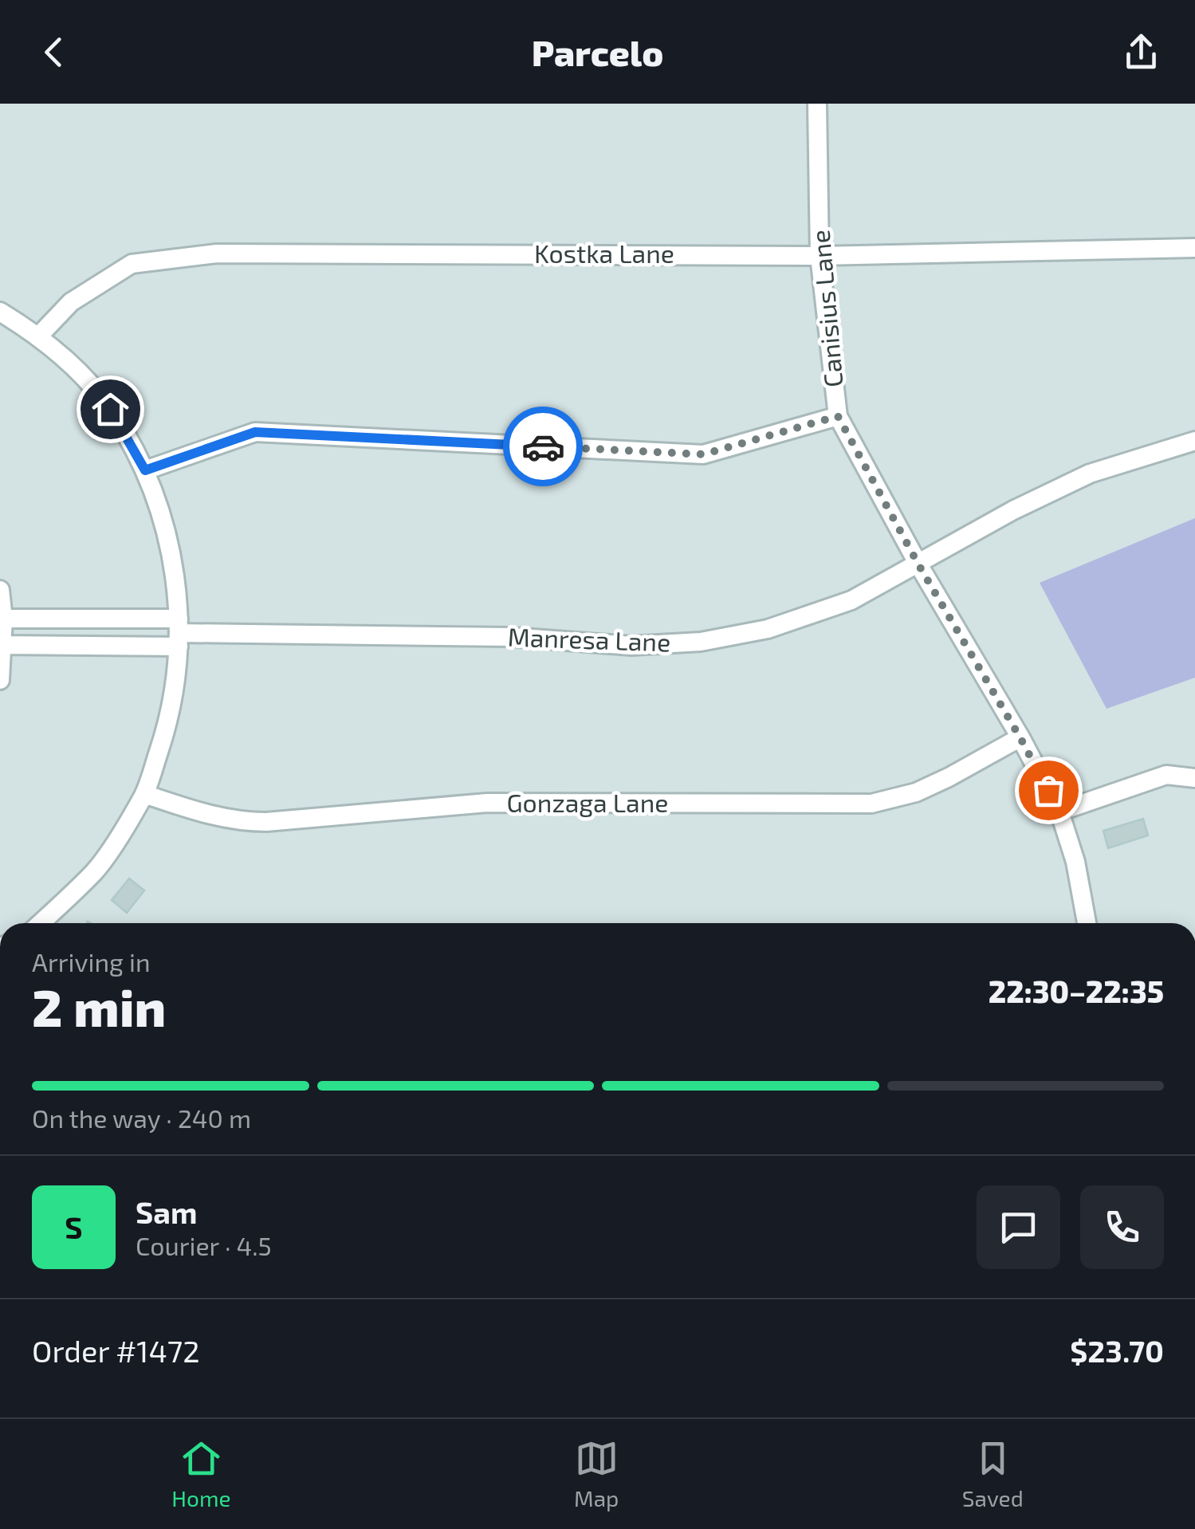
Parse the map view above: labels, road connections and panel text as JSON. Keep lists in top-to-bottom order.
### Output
{
  "streets": {
    "street": [
      "Kostka Lane",
      "Canisius Lane",
      "Manresa Lane",
      "Gonzaga Lane"
    ]
  },
  "crossings": [
    ["Kostka Lane", "Canisius Lane"],
    ["Canisius Lane", "Manresa Lane"],
    ["Canisius Lane", "Gonzaga Lane"]
  ],
  "page": {
    "header": "Parcelo",
    "heading": ["2 min", "Arriving in", "22:30–22:35"],
    "panel": [
      "Sam",
      "Courier · 4.5",
      "Order #1472",
      "$23.70"
    ],
    "bar": "On the way · 240 m",
    "round": "S",
    "tabs": ["Home", "Map", "Saved"]
  }
}
